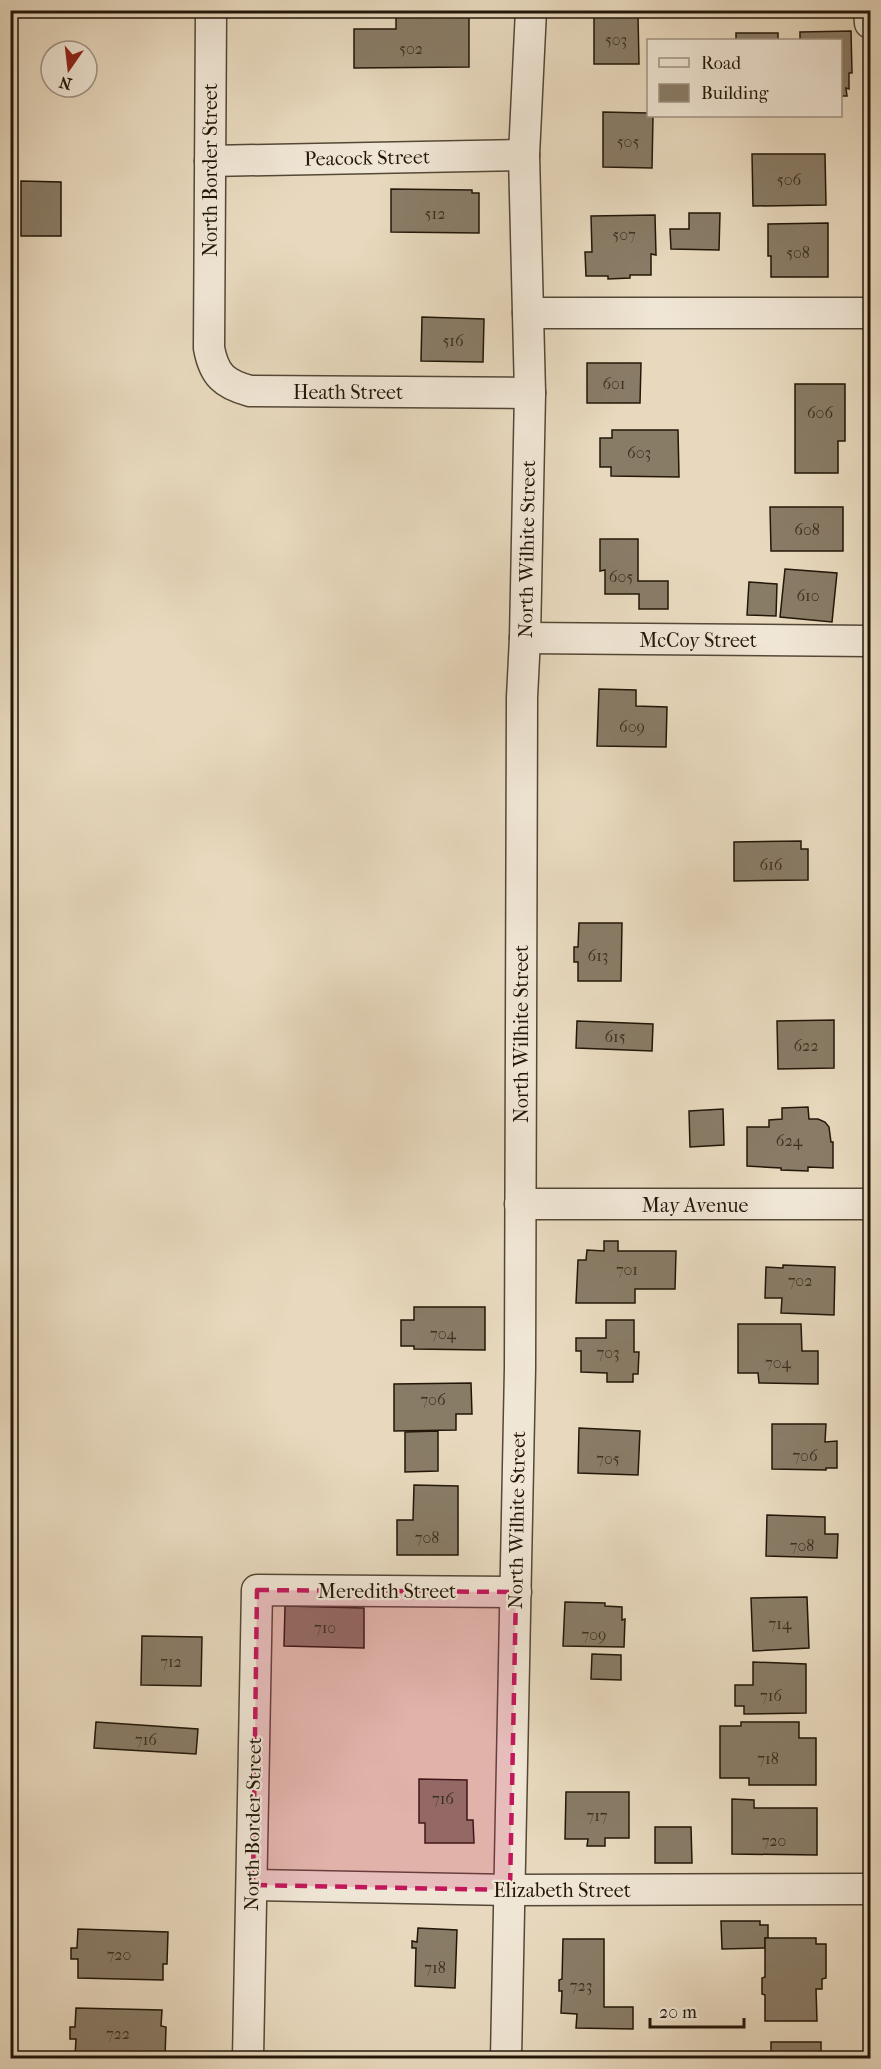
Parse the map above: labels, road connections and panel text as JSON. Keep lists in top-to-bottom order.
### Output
{
  "streets": {
    "street": [
      "Peacock Street",
      "North Border Street",
      "Heath Street",
      "North Wilhite Street",
      "McCoy Street",
      "May Avenue",
      "Meredith Street",
      "Elizabeth Street"
    ]
  },
  "crossings": [
    ["Peacock Street", "North Border Street"],
    ["Peacock Street", "North Wilhite Street"],
    ["North Border Street", "Heath Street"],
    ["North Border Street", "Meredith Street"],
    ["North Border Street", "Elizabeth Street"],
    ["Heath Street", "North Wilhite Street"],
    ["North Wilhite Street", "McCoy Street"],
    ["North Wilhite Street", "May Avenue"],
    ["North Wilhite Street", "Meredith Street"],
    ["North Wilhite Street", "Elizabeth Street"]
  ],
  "house_numbers": [
    "503",
    "502",
    "505",
    "506",
    "512",
    "507",
    "508",
    "516",
    "601",
    "606",
    "603",
    "608",
    "605",
    "610",
    "609",
    "616",
    "613",
    "615",
    "622",
    "624",
    "701",
    "702",
    "704",
    "703",
    "704",
    "706",
    "706",
    "705",
    "708",
    "708",
    "714",
    "710",
    "709",
    "712",
    "716",
    "716",
    "718",
    "716",
    "717",
    "720",
    "720",
    "718",
    "723",
    "722"
  ],
  "legend": ["Road", "Building"],
  "scale_bar": "20 m",
  "north": "bottom"
}
